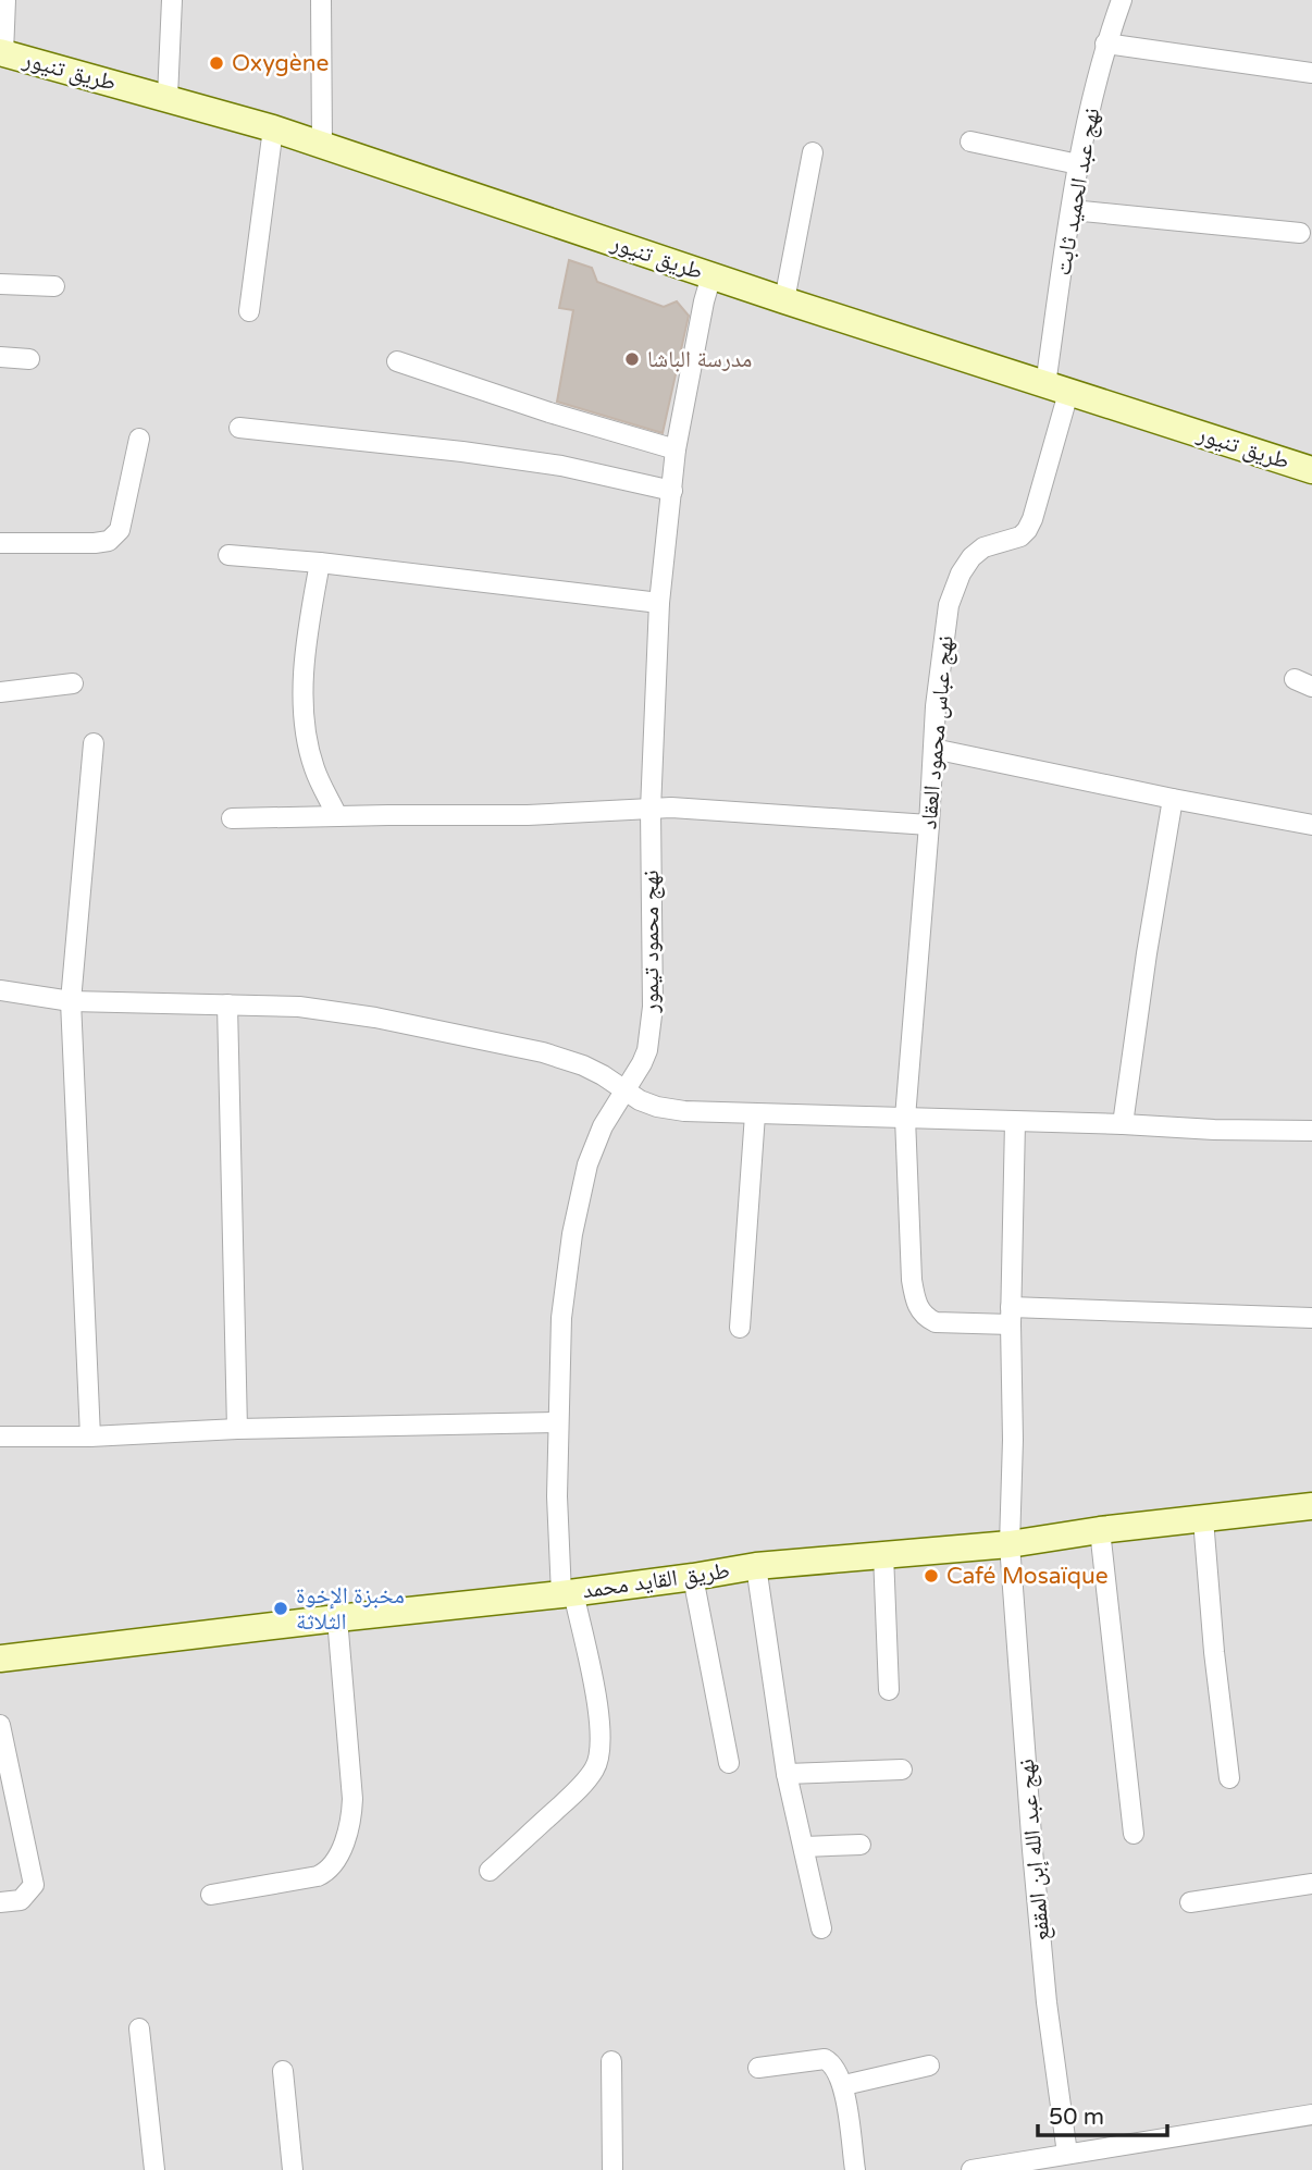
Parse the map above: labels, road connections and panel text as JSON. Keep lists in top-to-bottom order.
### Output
{
  "streets": {
    "main road": ["طريق تنيور", "طريق القايد محمد"],
    "street": [
      "نهج عبد الحميد ثابت",
      "نهج عباس محمود العقاد",
      "نهج محمود تيمور",
      "نهج عبد الله إبن المقفع"
    ]
  },
  "crossings": [
    ["طريق تنيور", "نهج عبد الحميد ثابت"],
    ["طريق تنيور", "نهج عباس محمود العقاد"],
    ["طريق تنيور", "نهج محمود تيمور"],
    ["نهج عبد الحميد ثابت", "نهج عباس محمود العقاد"],
    ["نهج عباس محمود العقاد", "نهج عبد الله إبن المقفع"],
    ["نهج محمود تيمور", "طريق القايد محمد"],
    ["طريق القايد محمد", "نهج عبد الله إبن المقفع"]
  ],
  "places": [
    "Oxygène",
    "مدرسة الباشا",
    "Café Mosaïque",
    "مخبزة الإخوة الثلاثة"
  ],
  "scale_bar": "50 m"
}
